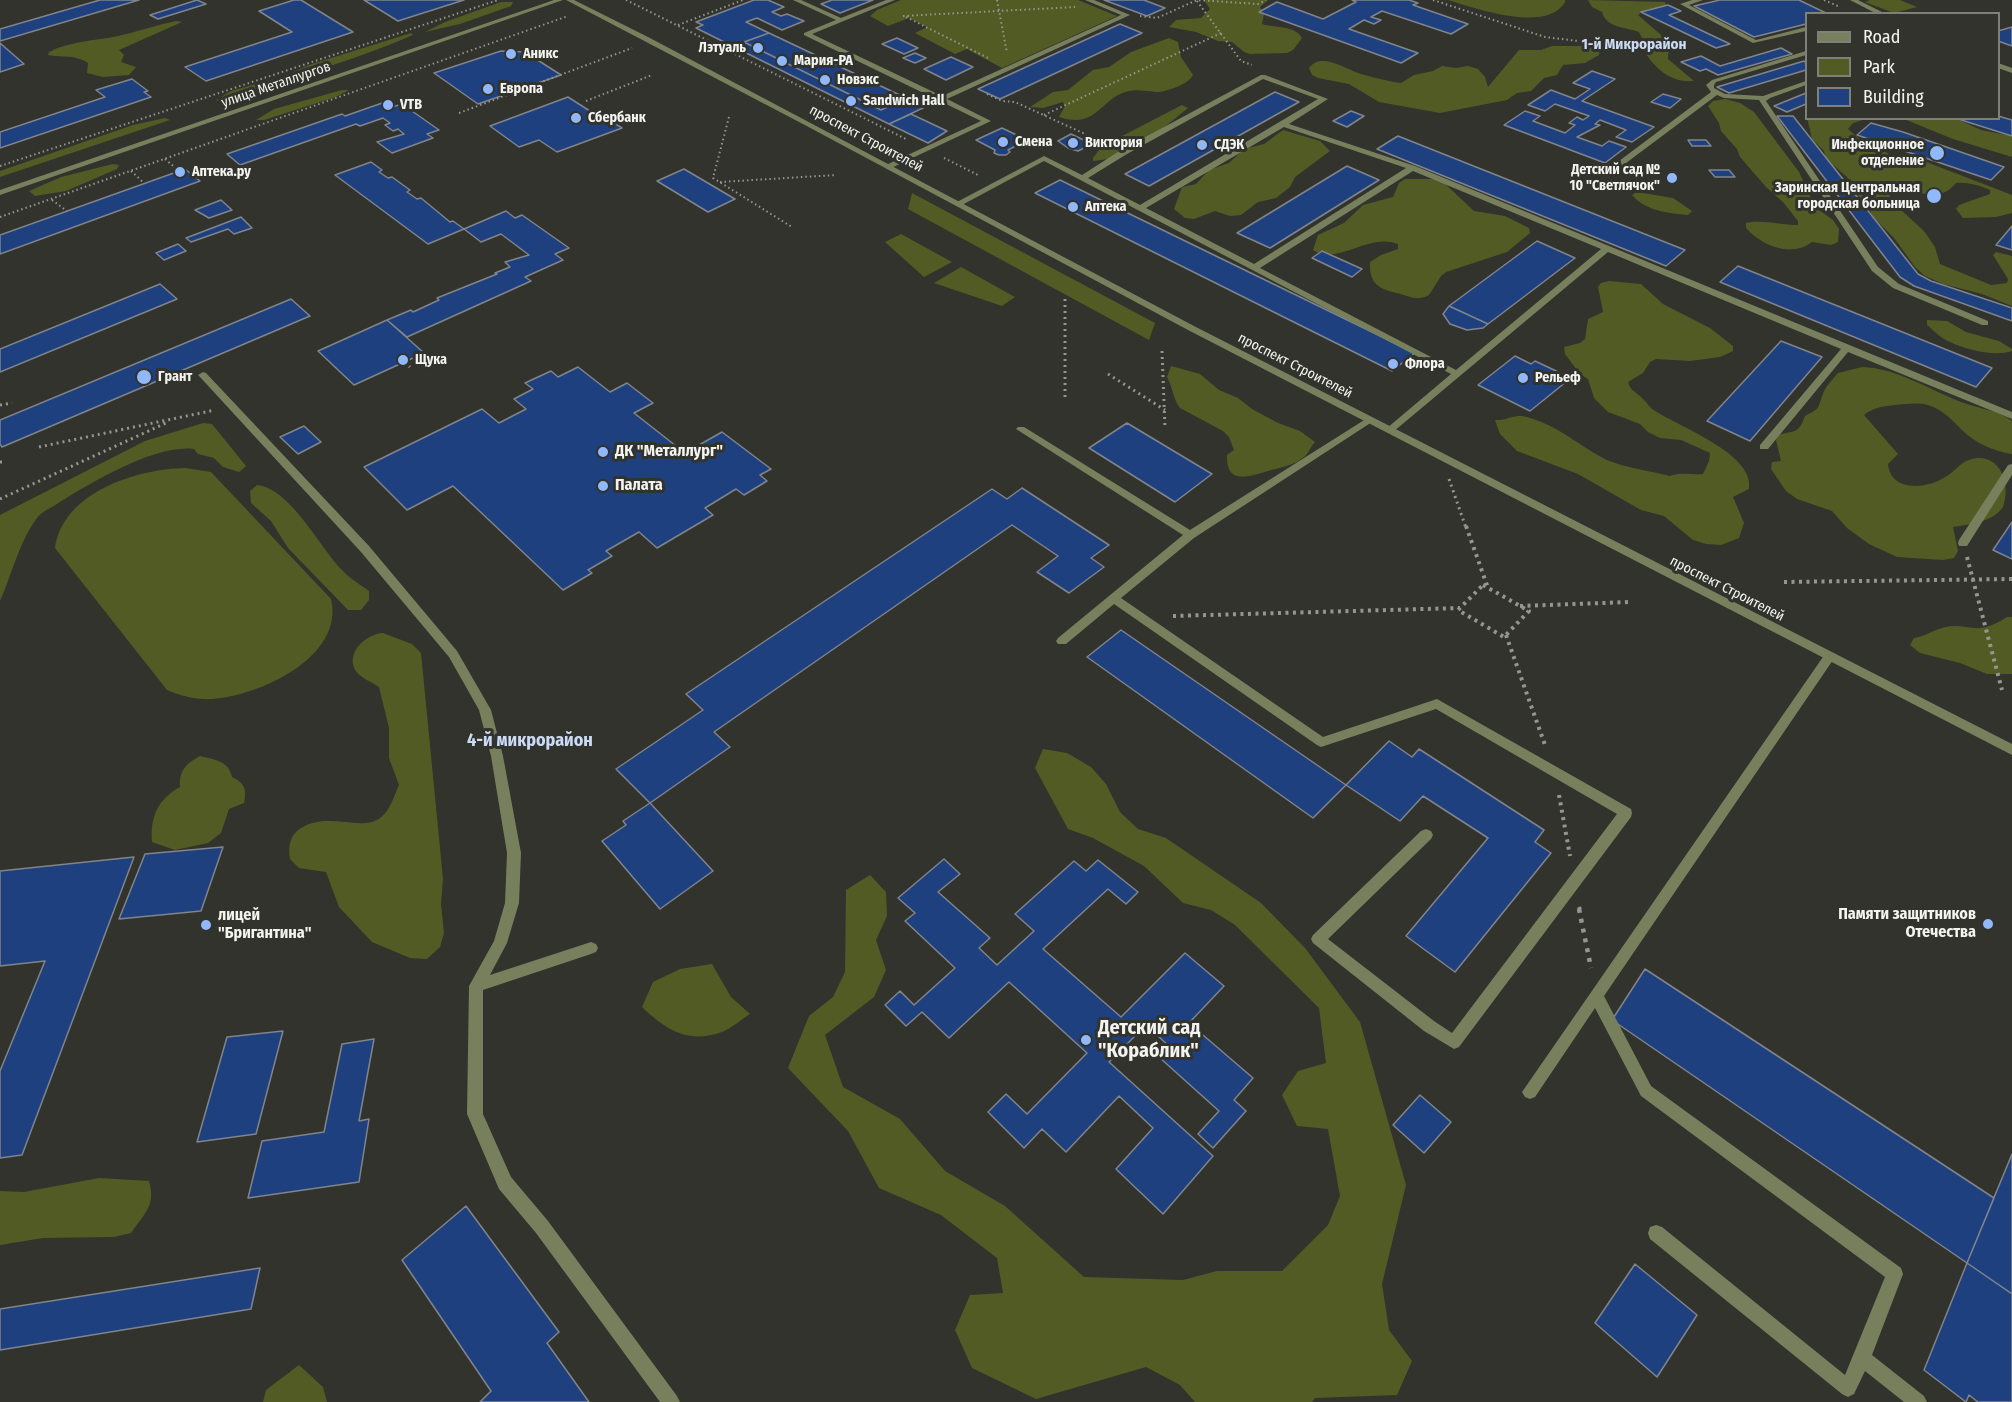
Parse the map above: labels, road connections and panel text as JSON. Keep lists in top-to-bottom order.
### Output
{
  "streets": {
    "street": ["улица Металлургов", "проспект Строителей"]
  },
  "districts": ["1-й Микрорайон", "4-й микрорайон"],
  "places": [
    "Лэтуаль",
    "Аникс",
    "Мария-РА",
    "Новэкс",
    "Европа",
    "Sandwich Hall",
    "VTB",
    "Сбербанк",
    "Смена",
    "Виктория",
    "СДЭК",
    "Инфекционное отделение",
    "Аптека.ру",
    "Детский сад № 10 \"Светлячок\"",
    "Заринская Центральная городская больница",
    "Аптека",
    "Щука",
    "Флора",
    "Грант",
    "Рельеф",
    "ДК \"Металлург\"",
    "Палата",
    "Памяти защитников Отечества",
    "лицей \"Бригантина\"",
    "Детский сад \"Кораблик\""
  ],
  "legend": ["Road", "Park", "Building"]
}
